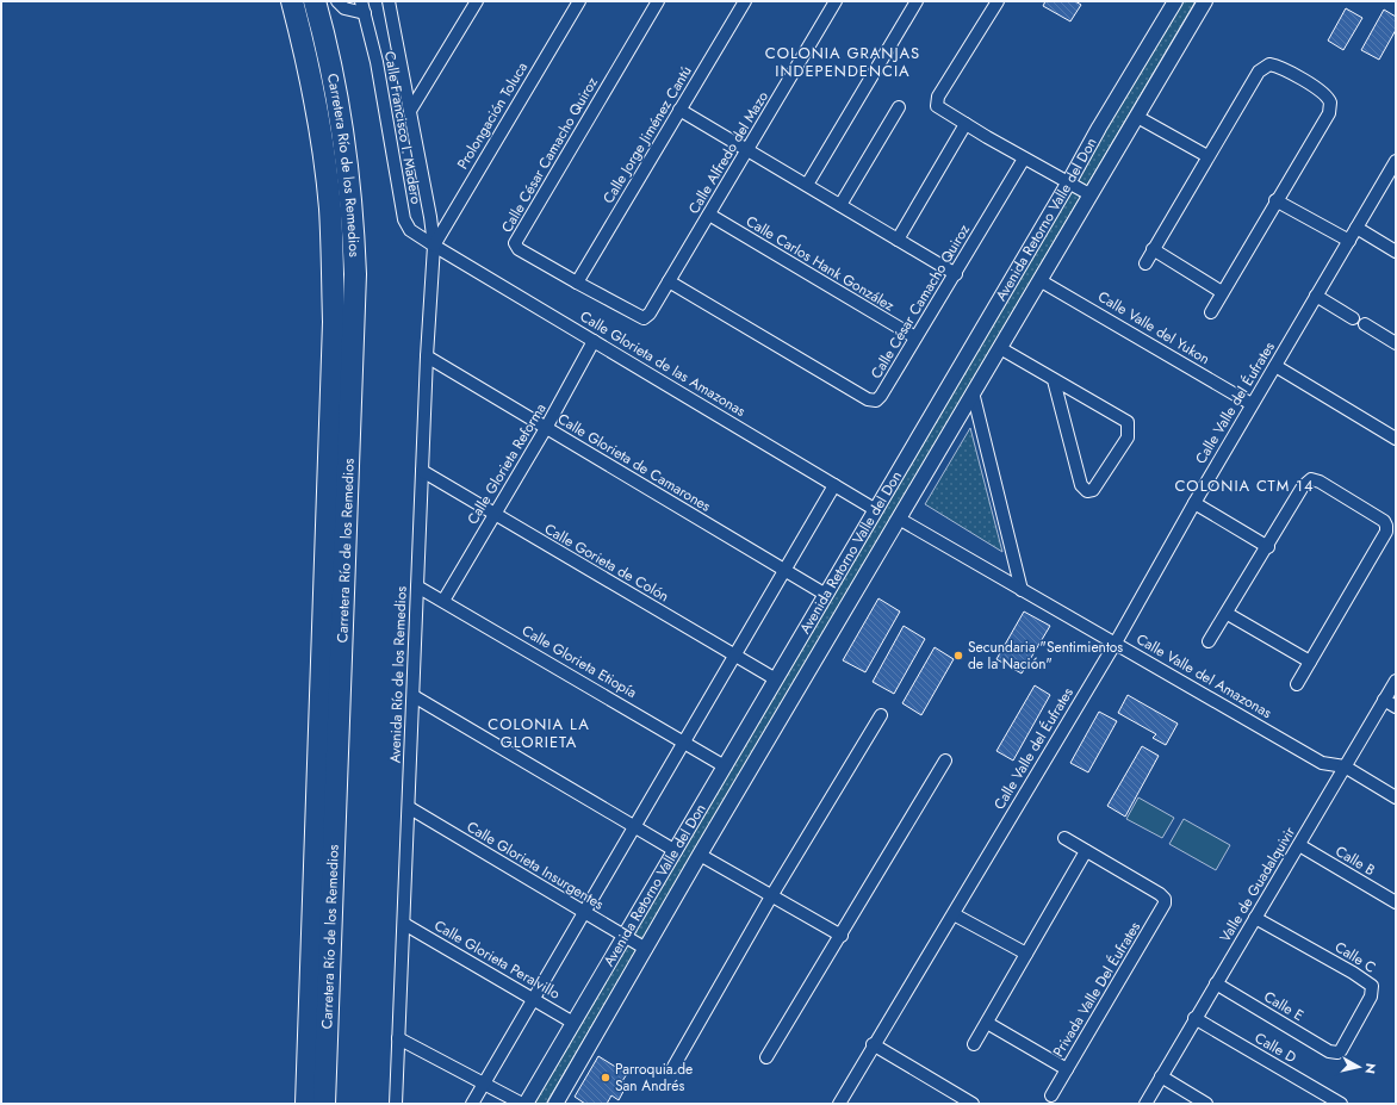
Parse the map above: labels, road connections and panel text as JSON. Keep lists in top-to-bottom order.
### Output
{
  "streets": {
    "highway": ["Carretera Río de los Remedios"],
    "street": [
      "Prolongación Toluca",
      "Calle Francisco I. Madero",
      "Calle Jorge Jiménez Cantú",
      "Calle Alfredo del Mazo",
      "Calle César Camacho Quiroz",
      "Avenida Retorno Valle del Don",
      "Calle Carlos Hank González",
      "Calle Valle del Yukon",
      "Calle Glorieta de las Amazonas",
      "Calle Valle del Éufrates",
      "Calle Glorieta de Camarones",
      "Calle Glorieta Reforma",
      "Calle Gorieta de Colón",
      "Calle Glorieta Etiopía",
      "Avenida Río de los Remedios",
      "Calle Valle del Amazonas",
      "Calle B",
      "Calle Glorieta Insurgentes",
      "Valle de Guadalquivir",
      "Calle C",
      "Calle Glorieta Peralvillo",
      "Privada Valle Del Éufrates",
      "Calle E",
      "Calle D"
    ]
  },
  "crossings": [
    ["Prolongación Toluca", "Calle Francisco I. Madero"],
    ["Prolongación Toluca", "Calle Glorieta de las Amazonas"],
    ["Prolongación Toluca", "Avenida Río de los Remedios"],
    ["Calle Francisco I. Madero", "Calle Glorieta de las Amazonas"],
    ["Calle Francisco I. Madero", "Avenida Río de los Remedios"],
    ["Calle Jorge Jiménez Cantú", "Calle César Camacho Quiroz"],
    ["Calle Alfredo del Mazo", "Calle César Camacho Quiroz"],
    ["Calle Alfredo del Mazo", "Calle Carlos Hank González"],
    ["Calle César Camacho Quiroz", "Calle Carlos Hank González"],
    ["Avenida Retorno Valle del Don", "Calle Valle del Yukon"],
    ["Avenida Retorno Valle del Don", "Calle Glorieta de las Amazonas"],
    ["Avenida Retorno Valle del Don", "Calle Glorieta de Camarones"],
    ["Avenida Retorno Valle del Don", "Calle Gorieta de Colón"],
    ["Avenida Retorno Valle del Don", "Calle Glorieta Etiopía"],
    ["Avenida Retorno Valle del Don", "Calle Valle del Amazonas"],
    ["Avenida Retorno Valle del Don", "Calle Glorieta Insurgentes"],
    ["Avenida Retorno Valle del Don", "Calle Glorieta Peralvillo"],
    ["Calle Valle del Yukon", "Calle Valle del Éufrates"],
    ["Calle Glorieta de las Amazonas", "Calle Glorieta Reforma"],
    ["Calle Glorieta de las Amazonas", "Avenida Río de los Remedios"],
    ["Calle Valle del Éufrates", "Calle Valle del Amazonas"],
    ["Calle Glorieta de Camarones", "Calle Glorieta Reforma"],
    ["Calle Glorieta de Camarones", "Avenida Río de los Remedios"],
    ["Calle Glorieta Reforma", "Calle Gorieta de Colón"],
    ["Calle Glorieta Reforma", "Calle Glorieta Etiopía"],
    ["Calle Gorieta de Colón", "Avenida Río de los Remedios"],
    ["Calle Glorieta Etiopía", "Avenida Río de los Remedios"],
    ["Avenida Río de los Remedios", "Calle Glorieta Insurgentes"],
    ["Avenida Río de los Remedios", "Calle Glorieta Peralvillo"],
    ["Calle Valle del Amazonas", "Valle de Guadalquivir"],
    ["Calle B", "Valle de Guadalquivir"],
    ["Valle de Guadalquivir", "Calle C"],
    ["Valle de Guadalquivir", "Calle E"],
    ["Valle de Guadalquivir", "Calle D"],
    ["Calle C", "Calle E"]
  ],
  "districts": ["COLONIA GRANJAS INDEPENDENCIA", "COLONIA CTM 14", "COLONIA LA GLORIETA"],
  "places": ["Secundaria \"Sentimientos de la Nación\"", "Parroquia de San Andrés"],
  "north": "right"
}
